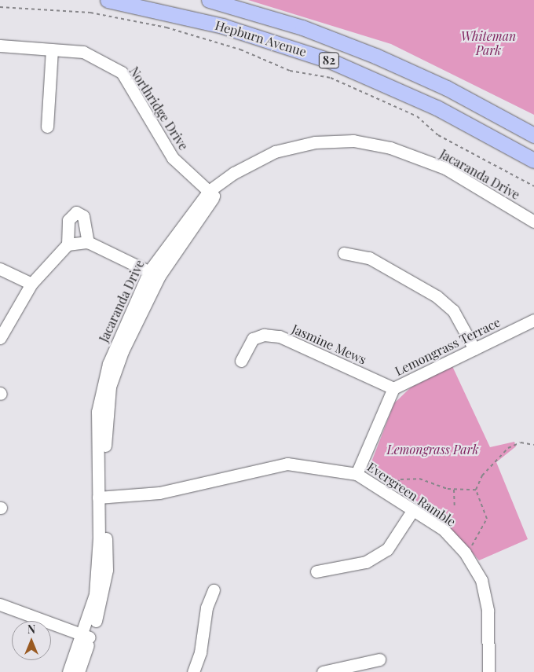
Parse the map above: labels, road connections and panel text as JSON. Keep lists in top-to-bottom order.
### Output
{
  "streets": {
    "main road": ["Hepburn Avenue", "82"],
    "street": [
      "Northridge Drive",
      "Jacaranda Drive",
      "Jasmine Mews",
      "Lemongrass Terrace",
      "Evergreen Ramble"
    ]
  },
  "crossings": [
    ["Northridge Drive", "Jacaranda Drive"],
    ["Jacaranda Drive", "Evergreen Ramble"],
    ["Jasmine Mews", "Lemongrass Terrace"],
    ["Lemongrass Terrace", "Evergreen Ramble"]
  ],
  "parks": ["Whiteman Park", "Lemongrass Park"],
  "north": "top"
}
